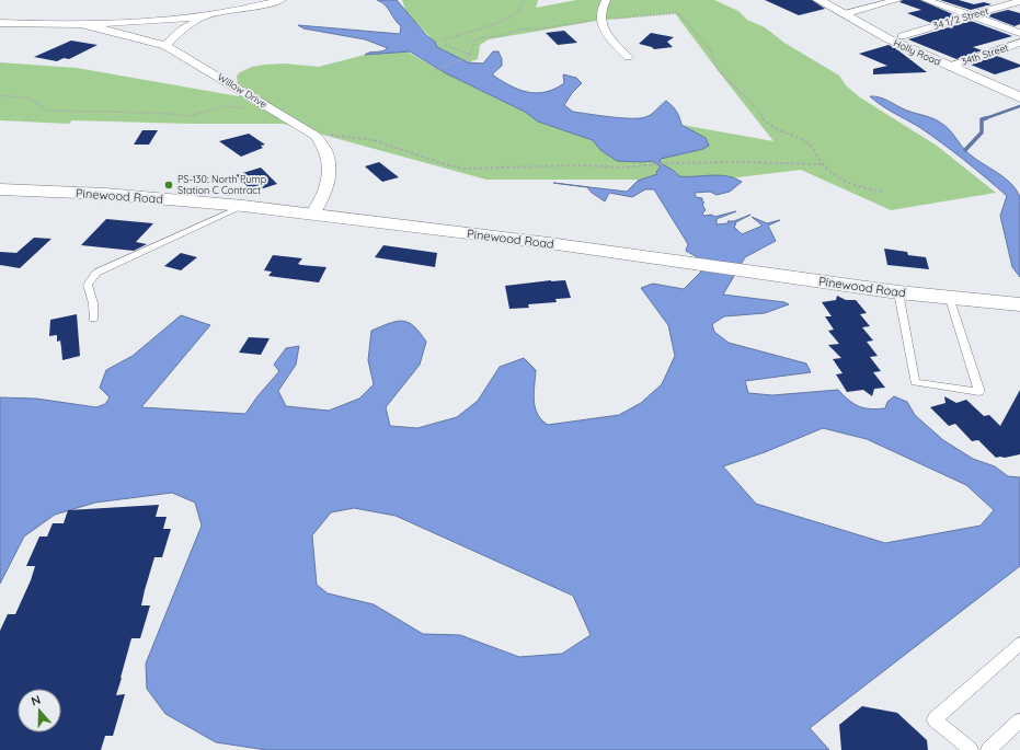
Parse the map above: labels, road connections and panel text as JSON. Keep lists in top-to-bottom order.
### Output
{
  "streets": {
    "street": [
      "34 1/2 Street",
      "Holly Road",
      "34th Street",
      "Willow Drive",
      "Pinewood Road"
    ]
  },
  "crossings": [
    ["Holly Road", "34th Street"],
    ["Willow Drive", "Pinewood Road"]
  ],
  "places": ["PS-130: North Pump Station C Contract"],
  "north": "top"
}
